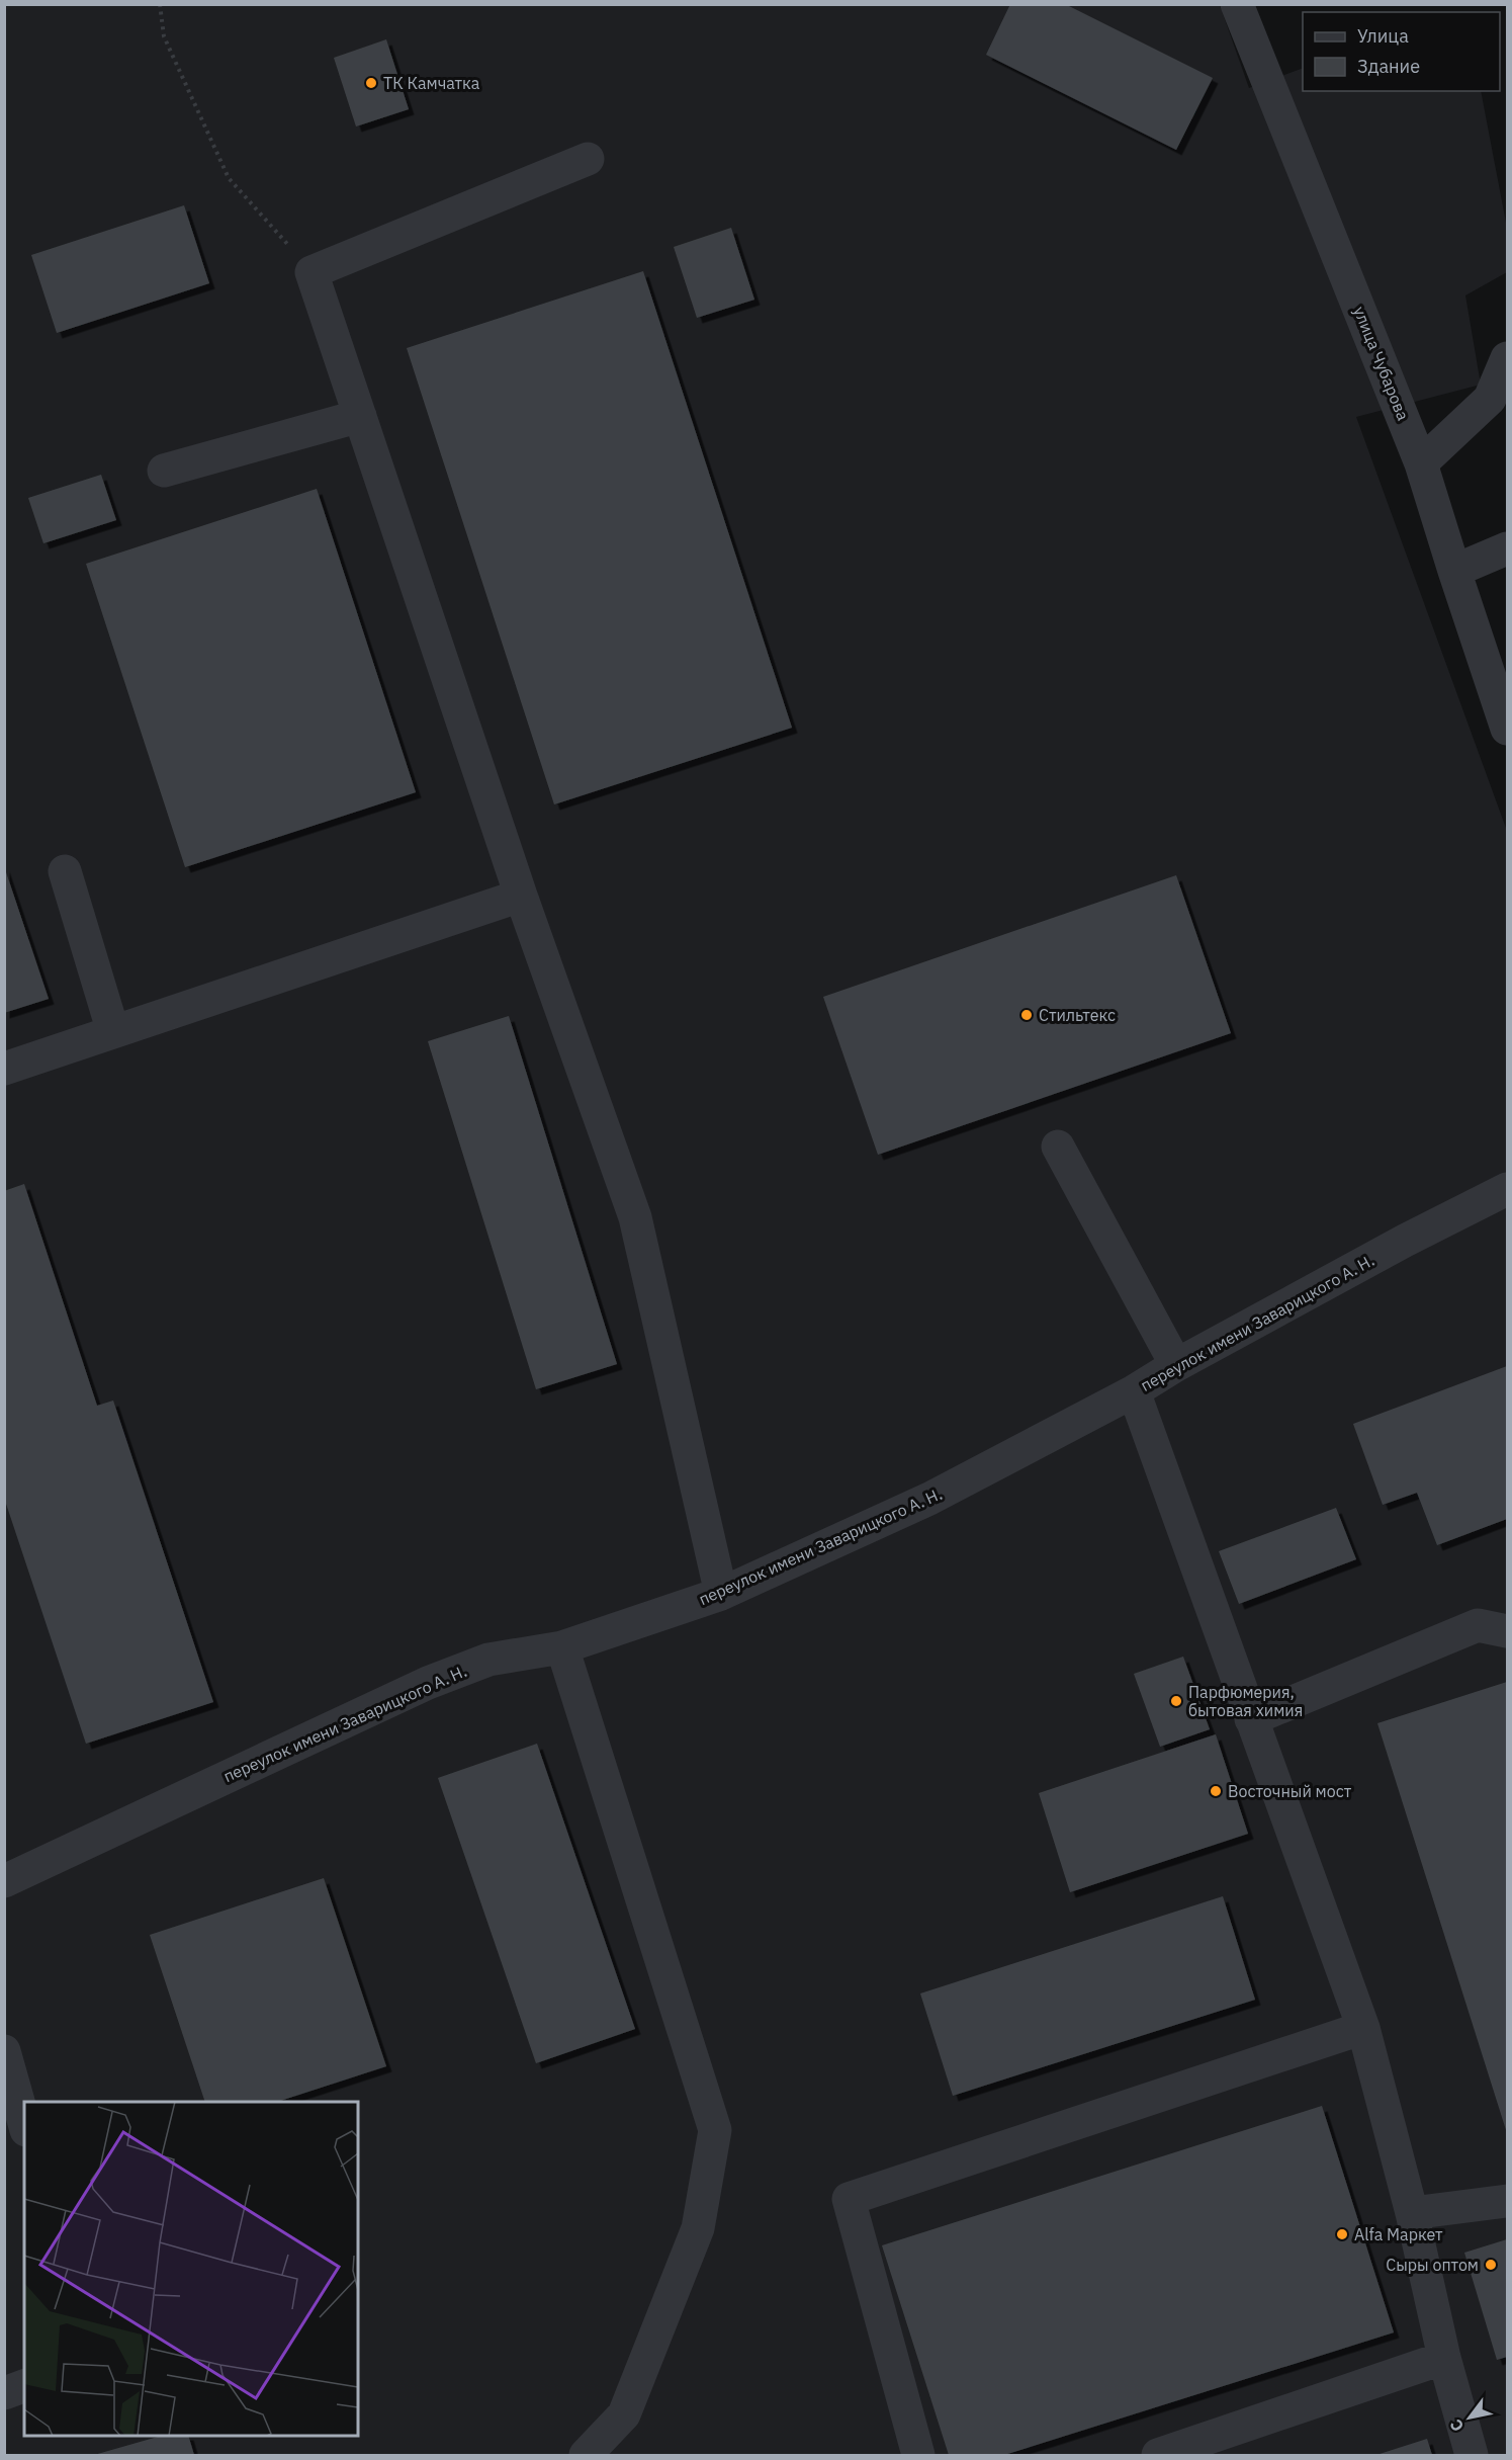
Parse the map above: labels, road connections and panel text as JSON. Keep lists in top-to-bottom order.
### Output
{
  "streets": {
    "street": ["улица Чубарова", "переулок имени Заварицкого А. Н."]
  },
  "places": [
    "ТК Камчатка",
    "Стильтекс",
    "Парфюмерия, бытовая химия",
    "Восточный мост",
    "Alfa Маркет",
    "Сыры оптом"
  ],
  "legend": ["Улица", "Здание"],
  "north": "bottom left"
}
